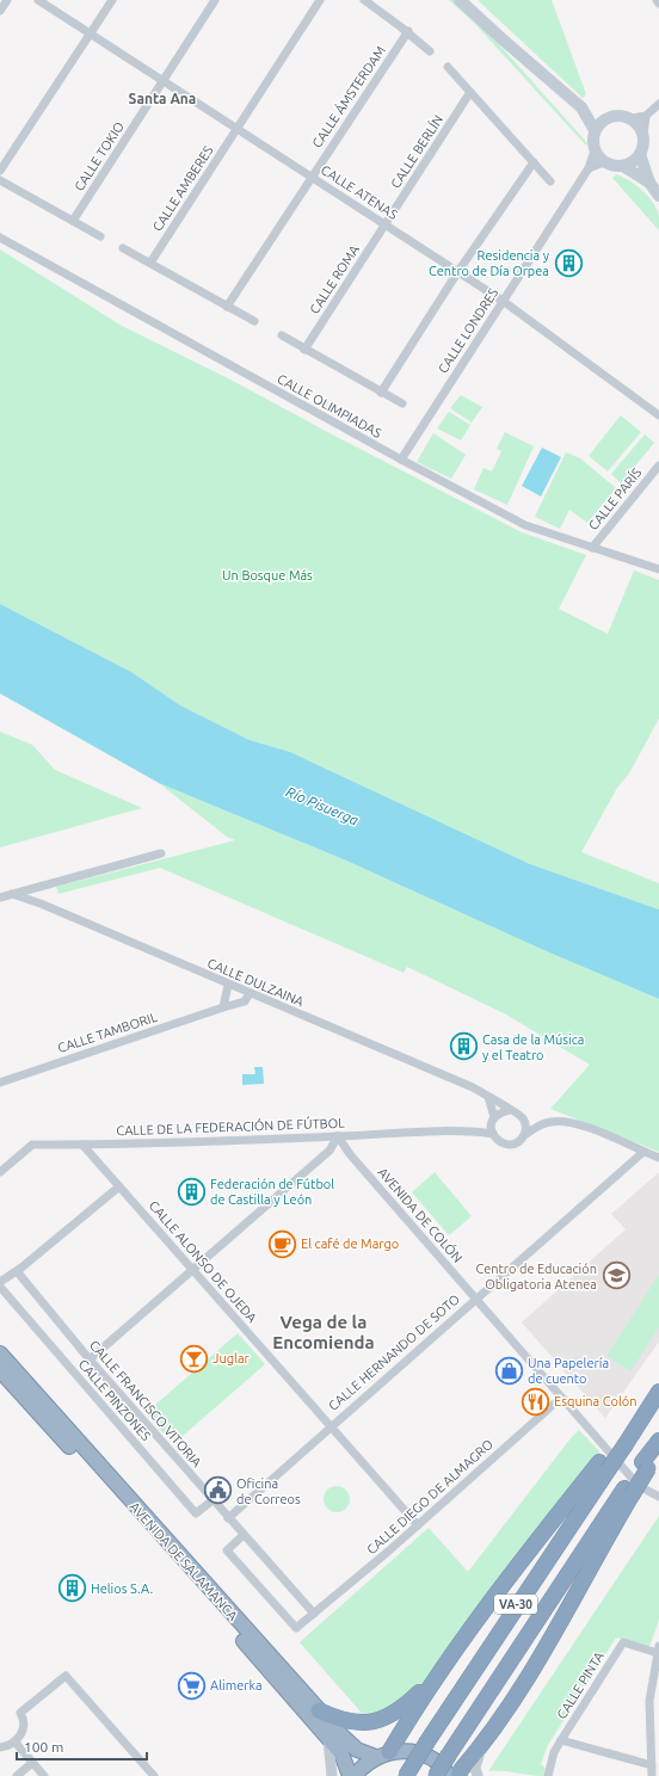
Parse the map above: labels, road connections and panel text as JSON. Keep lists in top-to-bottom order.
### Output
{
  "streets": {
    "highway": ["AVENIDA DE SALAMANCA", "VA-30"],
    "street": [
      "CALLE ÁMSTERDAM",
      "CALLE BERLÍN",
      "CALLE TOKIO",
      "CALLE AMBERES",
      "CALLE ATENAS",
      "CALLE ROMA",
      "CALLE LONDRES",
      "CALLE OLIMPIADAS",
      "CALLE PARÍS",
      "CALLE DULZAINA",
      "CALLE TAMBORIL",
      "CALLE DE LA FEDERACIÓN DE FÚTBOL",
      "AVENIDA DE COLÓN",
      "CALLE ALONSO DE OJEDA",
      "CALLE HERNANDO DE SOTO",
      "CALLE PINZONES",
      "CALLE FRANCISCO VITORIA",
      "CALLE DIEGO DE ALMAGRO",
      "CALLE PINTA"
    ]
  },
  "crossings": [
    ["CALLE ÁMSTERDAM", "CALLE ATENAS"],
    ["CALLE BERLÍN", "CALLE ATENAS"],
    ["CALLE BERLÍN", "CALLE ROMA"],
    ["CALLE TOKIO", "CALLE ATENAS"],
    ["CALLE AMBERES", "CALLE ATENAS"],
    ["CALLE ATENAS", "CALLE ROMA"],
    ["CALLE ATENAS", "CALLE LONDRES"],
    ["CALLE LONDRES", "CALLE OLIMPIADAS"],
    ["CALLE OLIMPIADAS", "CALLE PARÍS"],
    ["CALLE DULZAINA", "CALLE TAMBORIL"],
    ["CALLE DULZAINA", "CALLE DE LA FEDERACIÓN DE FÚTBOL"],
    ["CALLE DE LA FEDERACIÓN DE FÚTBOL", "AVENIDA DE COLÓN"],
    ["CALLE DE LA FEDERACIÓN DE FÚTBOL", "CALLE ALONSO DE OJEDA"],
    ["AVENIDA DE COLÓN", "CALLE HERNANDO DE SOTO"],
    ["AVENIDA DE COLÓN", "CALLE DIEGO DE ALMAGRO"],
    ["CALLE ALONSO DE OJEDA", "CALLE HERNANDO DE SOTO"],
    ["CALLE ALONSO DE OJEDA", "CALLE DIEGO DE ALMAGRO"],
    ["CALLE HERNANDO DE SOTO", "CALLE FRANCISCO VITORIA"],
    ["CALLE PINZONES", "CALLE FRANCISCO VITORIA"],
    ["CALLE FRANCISCO VITORIA", "CALLE DIEGO DE ALMAGRO"]
  ],
  "districts": ["Santa Ana", "Vega de la Encomienda"],
  "water": ["Río Pisuerga"],
  "parks": ["Un Bosque Más"],
  "places": {
    "building": [
      "Residencia y Centro de Día Orpea",
      "Casa de la Música y el Teatro",
      "Federación de Fútbol de Castilla y León",
      "Helios S.A."
    ],
    "cafe": ["El café de Margo"],
    "school or university": ["Centro de Educación Obligatoria Atenea"],
    "bar": ["Juglar"],
    "shop": ["Una Papelería de cuento"],
    "restaurant": ["Esquina Colón"],
    "public building": ["Oficina de Correos"],
    "supermarket": ["Alimerka"]
  },
  "scale_bar": "100 m"
}
